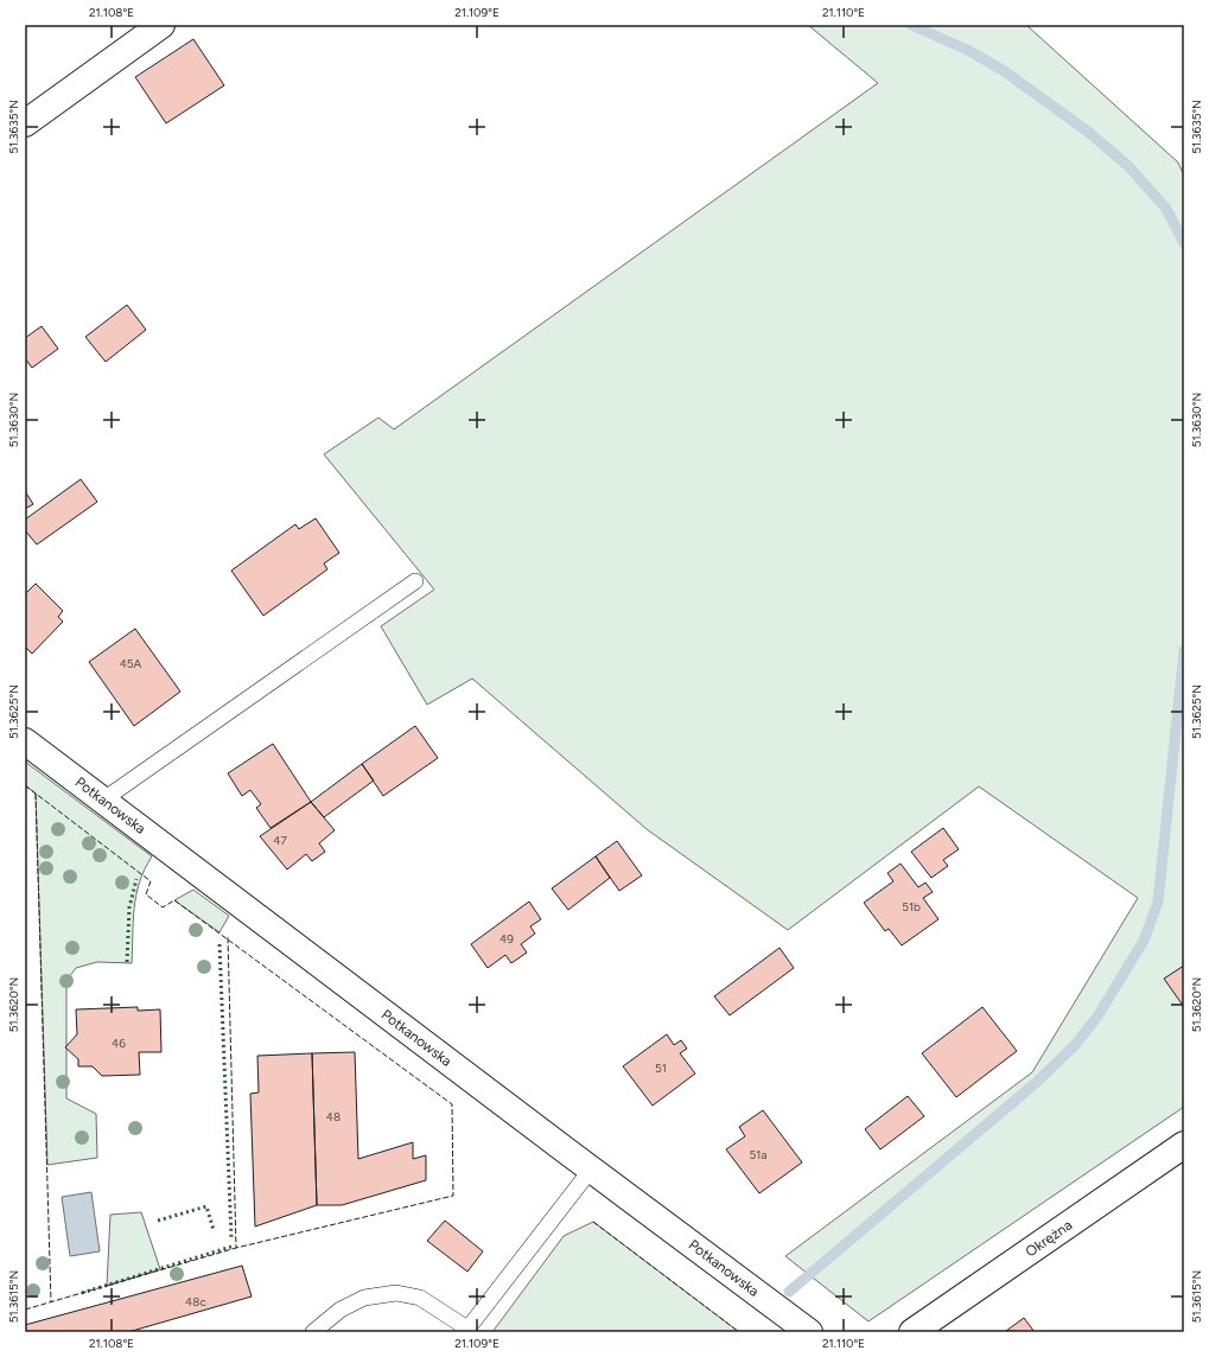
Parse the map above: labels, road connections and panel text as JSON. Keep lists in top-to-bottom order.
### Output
{
  "streets": {
    "street": ["Potkanowska", "Okrężna"]
  },
  "house_numbers": [
    "45A",
    "47",
    "51b",
    "49",
    "46",
    "51",
    "48",
    "51a",
    "48c"
  ],
  "coordinates": [
    "21.108°E",
    "21.109°E",
    "21.110°E",
    "51.3635°N",
    "51.3630°N",
    "51.3625°N",
    "51.3620°N",
    "51.3615°N"
  ]
}
